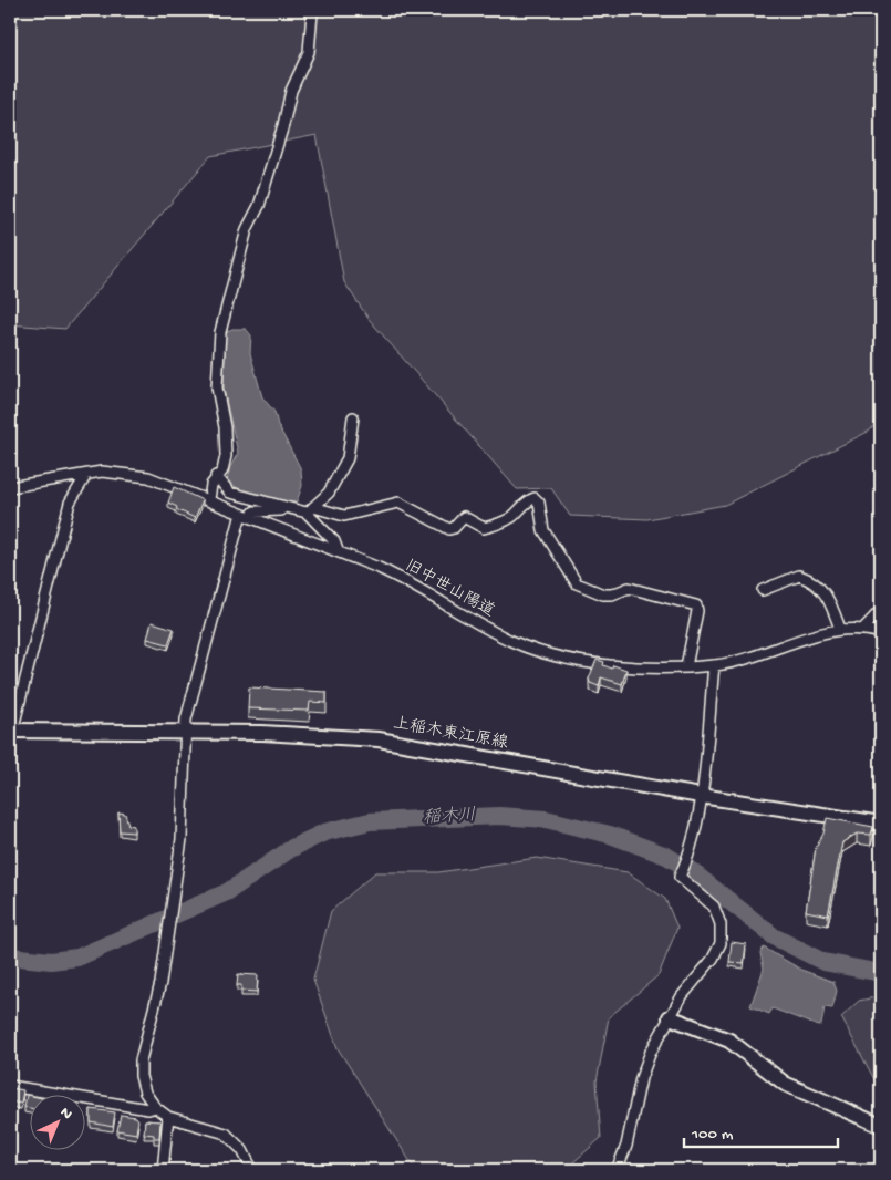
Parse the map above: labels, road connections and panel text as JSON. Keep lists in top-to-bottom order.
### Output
{
  "streets": {
    "main road": ["上稲木東江原線"],
    "street": ["旧中世山陽道"]
  },
  "water": ["稲木川"],
  "scale_bar": "100 m",
  "north": "top right"
}
